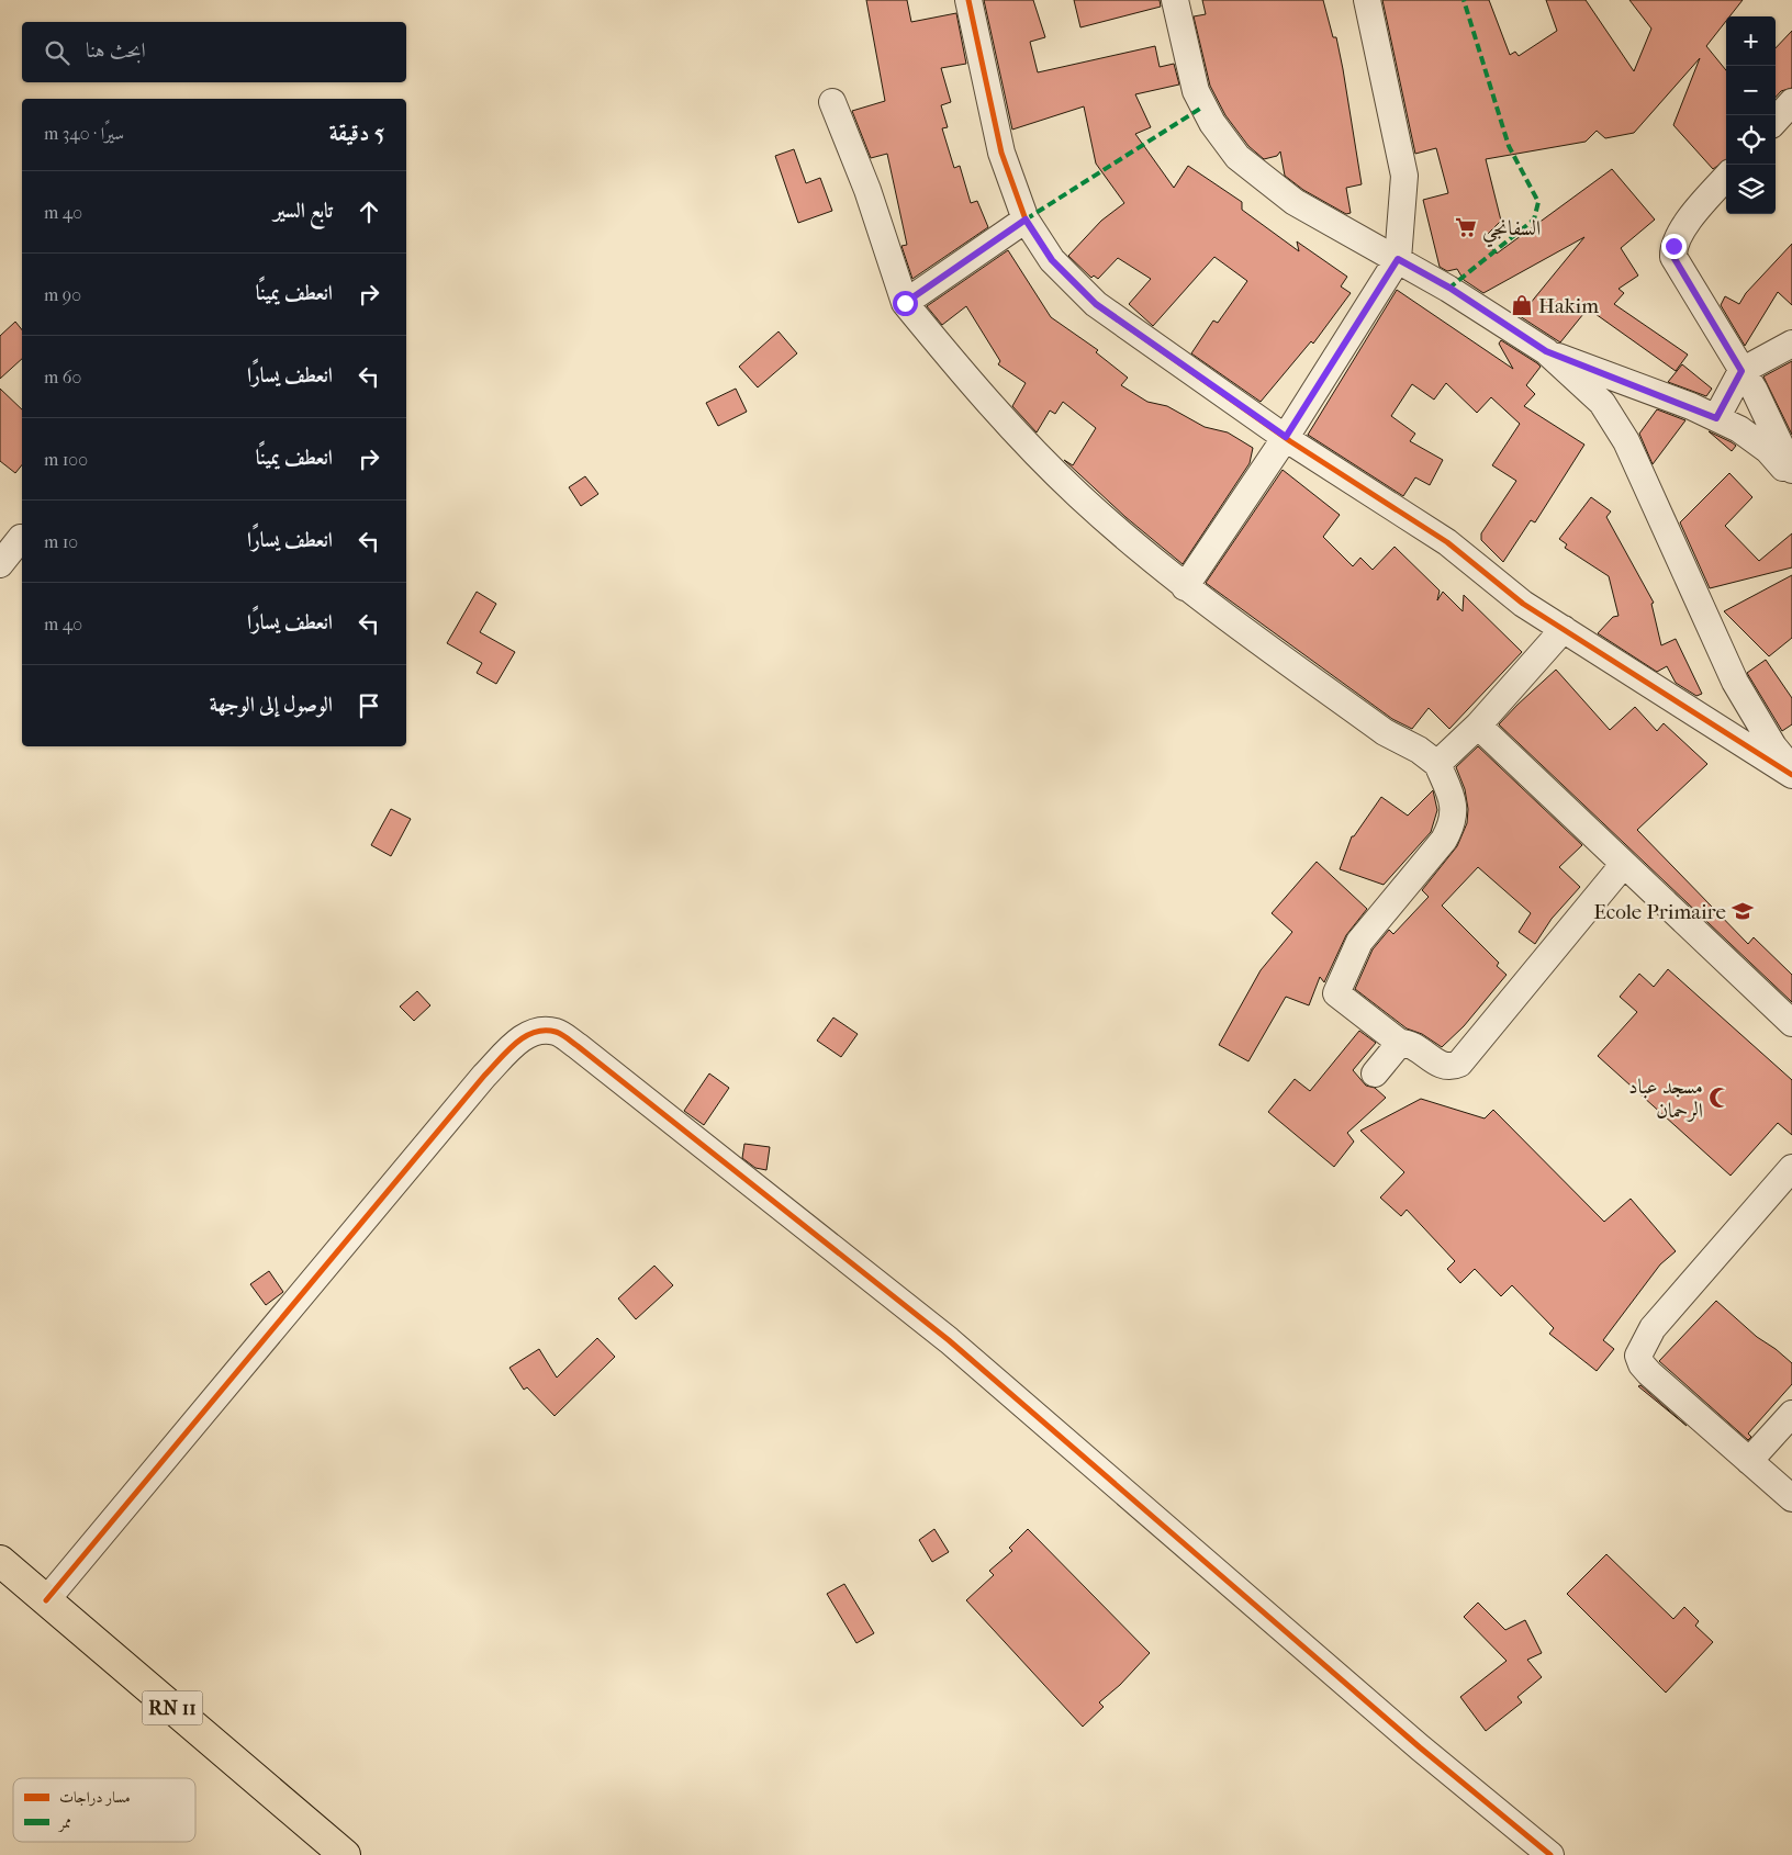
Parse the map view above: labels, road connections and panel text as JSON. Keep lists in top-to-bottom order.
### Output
{
  "streets": {
    "main road": ["RN 11"]
  },
  "places": {
    "supermarket": ["السفانجي"],
    "shop": ["Hakim"],
    "school or university": ["Ecole Primaire"],
    "mosque": ["مسجد عباد الرحمان"]
  },
  "legend": ["مسار دراجات", "ممر"],
  "page": {
    "map_buttons": ["+", "−"],
    "search": "ابحث هنا",
    "heading": ["5 دقيقة", "سيرًا · 340 m"],
    "list": [
      ["تابع السير", "40 m"],
      ["انعطف يمينًا", "90 m"],
      ["انعطف يسارًا", "60 m"],
      ["انعطف يمينًا", "100 m"],
      ["انعطف يسارًا", "10 m"],
      ["انعطف يسارًا", "40 m"],
      "الوصول إلى الوجهة"
    ]
  }
}
